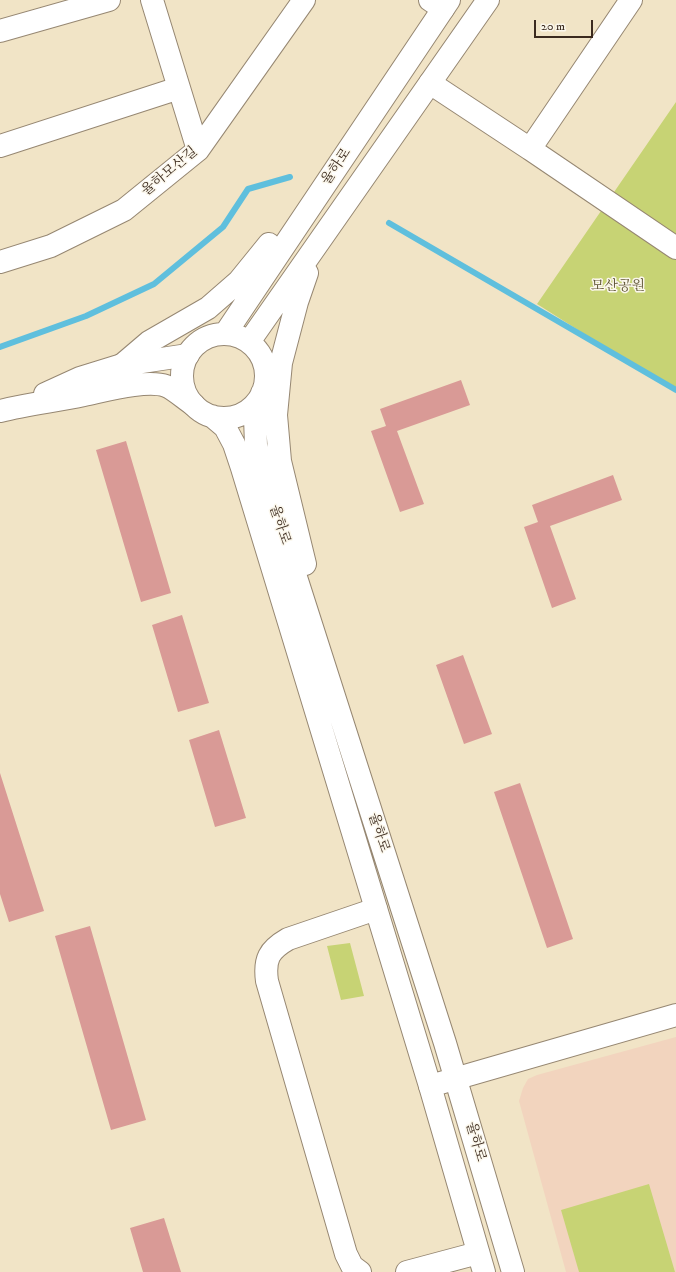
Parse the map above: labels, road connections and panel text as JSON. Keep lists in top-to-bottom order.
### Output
{
  "streets": {
    "main road": ["율하로", "율하모산길"]
  },
  "parks": ["모산공원"],
  "scale_bar": "20 m"
}
